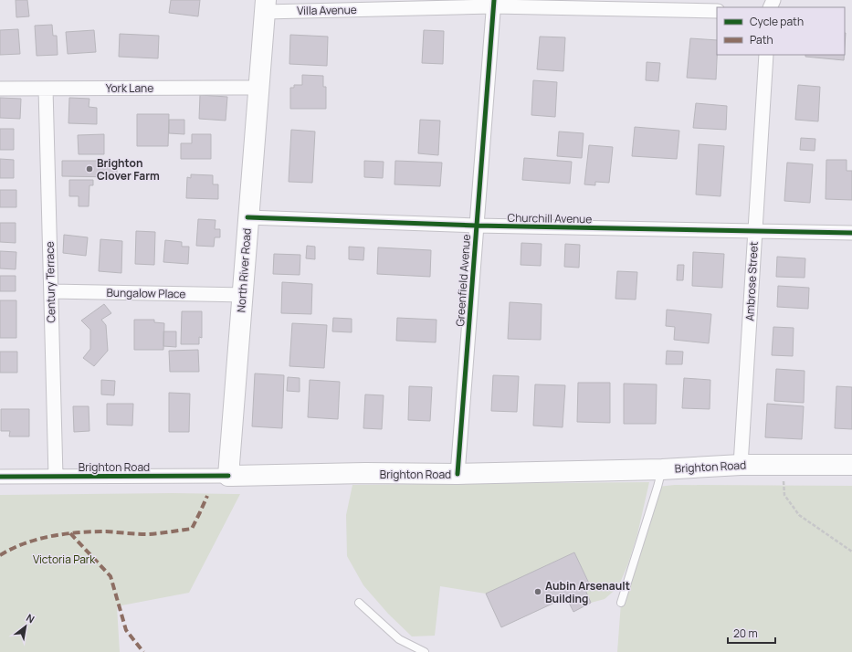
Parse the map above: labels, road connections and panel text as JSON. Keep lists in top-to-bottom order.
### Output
{
  "streets": {
    "main road": ["North River Road", "Brighton Road"],
    "street": [
      "Villa Avenue",
      "York Lane",
      "Churchill Avenue",
      "Greenfield Avenue",
      "Ambrose Street",
      "Century Terrace",
      "Bungalow Place"
    ]
  },
  "crossings": [
    ["Villa Avenue", "North River Road"],
    ["Villa Avenue", "Greenfield Avenue"],
    ["York Lane", "North River Road"],
    ["York Lane", "Century Terrace"],
    ["Churchill Avenue", "North River Road"],
    ["Churchill Avenue", "Greenfield Avenue"],
    ["Churchill Avenue", "Ambrose Street"],
    ["North River Road", "Bungalow Place"],
    ["North River Road", "Brighton Road"],
    ["Greenfield Avenue", "Brighton Road"],
    ["Ambrose Street", "Brighton Road"],
    ["Century Terrace", "Bungalow Place"],
    ["Century Terrace", "Brighton Road"]
  ],
  "parks": ["Victoria Park"],
  "places": ["Brighton Clover Farm", "Aubin Arsenault Building"],
  "legend": ["Cycle path", "Path"],
  "scale_bar": "20 m",
  "north": "top right"
}
